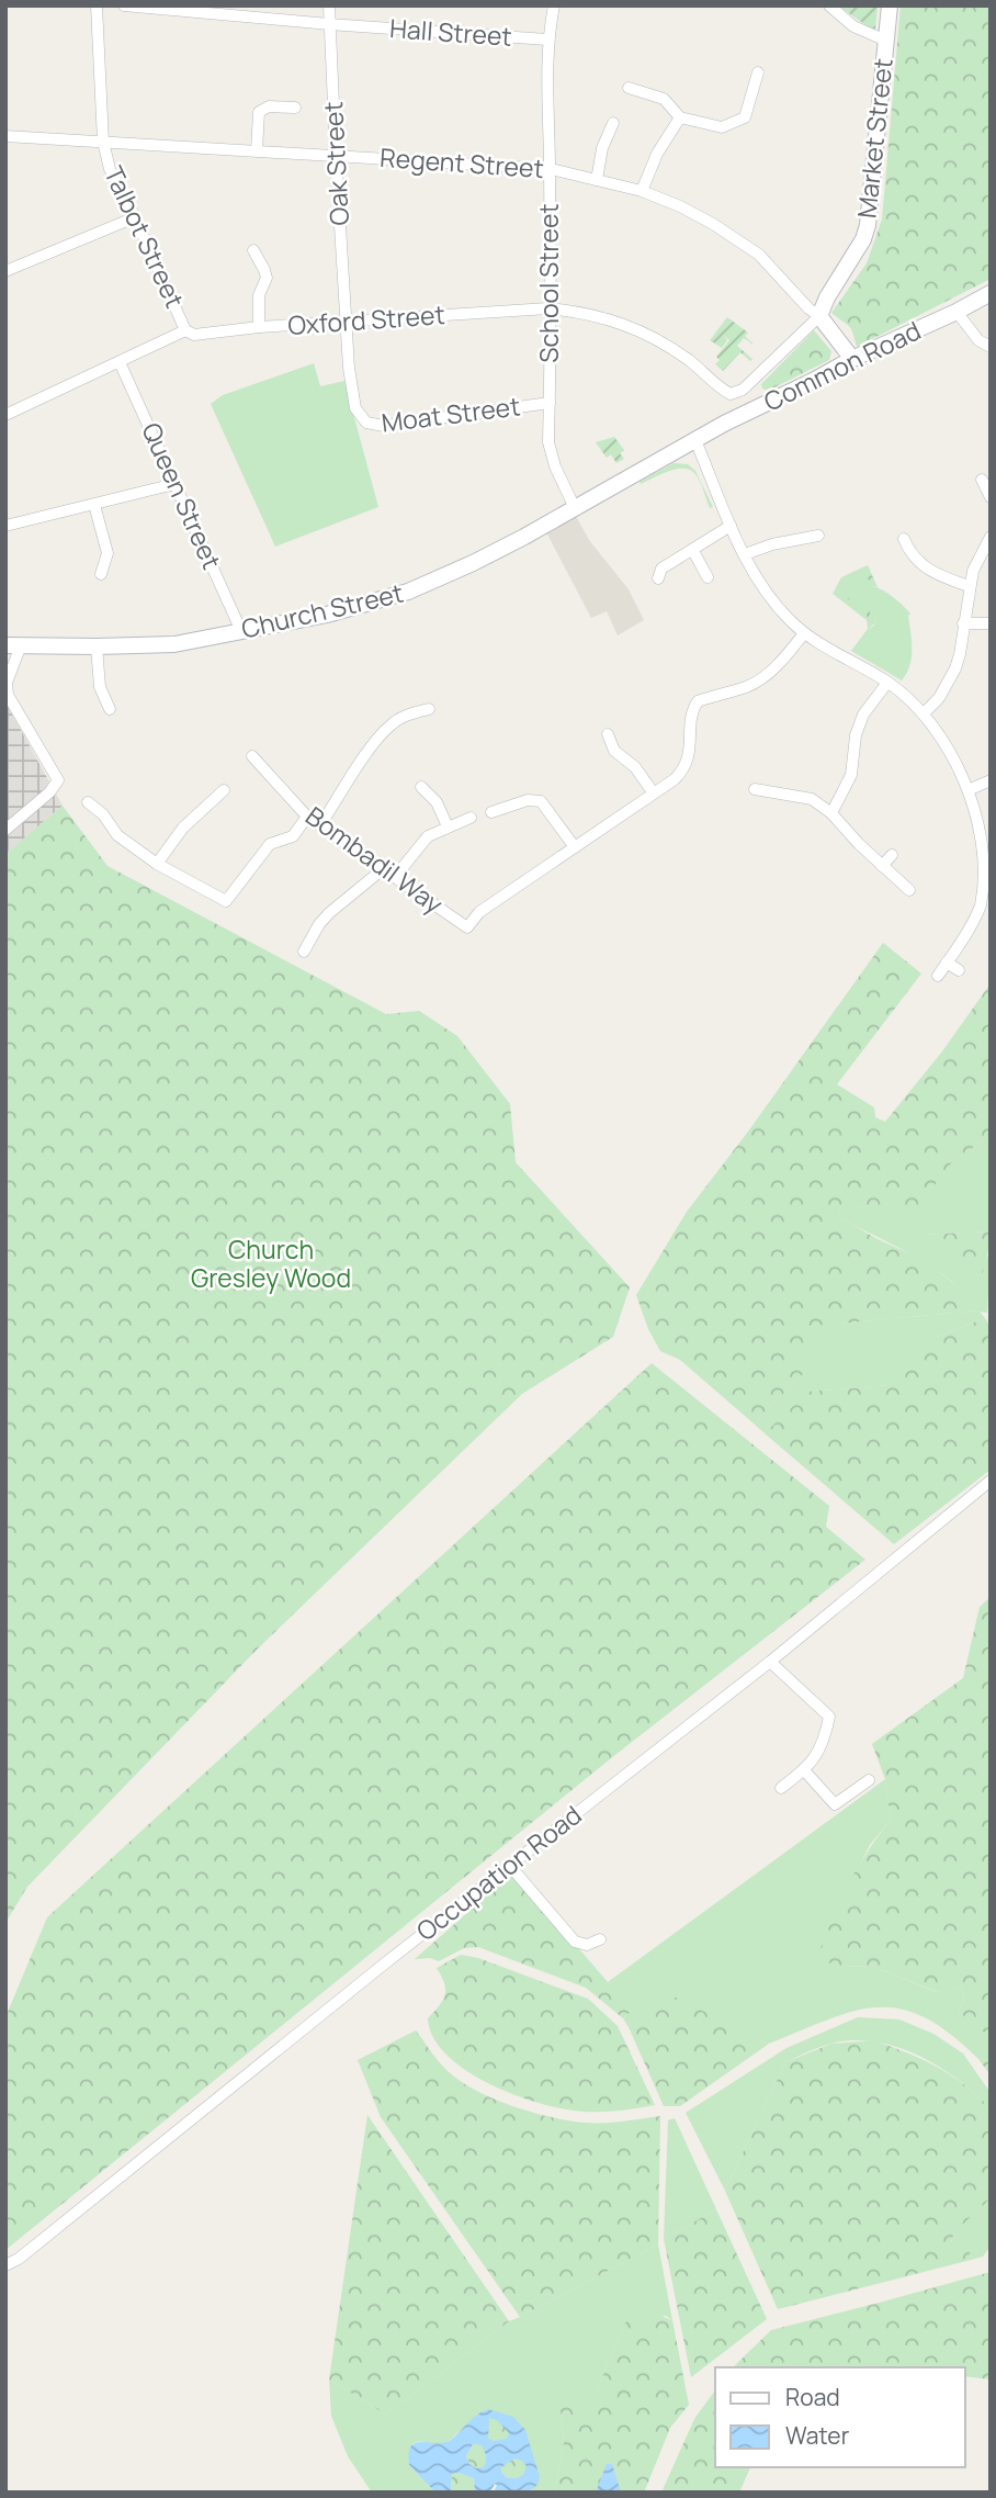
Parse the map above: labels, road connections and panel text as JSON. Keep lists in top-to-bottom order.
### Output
{
  "streets": {
    "street": [
      "Hall Street",
      "Market Street",
      "Oak Street",
      "Regent Street",
      "Talbot Street",
      "School Street",
      "Oxford Street",
      "Common Road",
      "Moat Street",
      "Queen Street",
      "Church Street",
      "Bombadil Way",
      "Occupation Road"
    ]
  },
  "crossings": [
    ["Hall Street", "Oak Street"],
    ["Hall Street", "School Street"],
    ["Market Street", "Regent Street"],
    ["Market Street", "Oxford Street"],
    ["Oak Street", "Regent Street"],
    ["Oak Street", "Oxford Street"],
    ["Oak Street", "Moat Street"],
    ["Regent Street", "Talbot Street"],
    ["Regent Street", "School Street"],
    ["Regent Street", "Common Road"],
    ["Talbot Street", "Oxford Street"],
    ["School Street", "Oxford Street"],
    ["School Street", "Moat Street"],
    ["School Street", "Church Street"],
    ["Oxford Street", "Moat Street"],
    ["Oxford Street", "Queen Street"],
    ["Common Road", "Church Street"],
    ["Queen Street", "Church Street"]
  ],
  "parks": ["Church Gresley Wood"],
  "legend": ["Road", "Water"]
}
